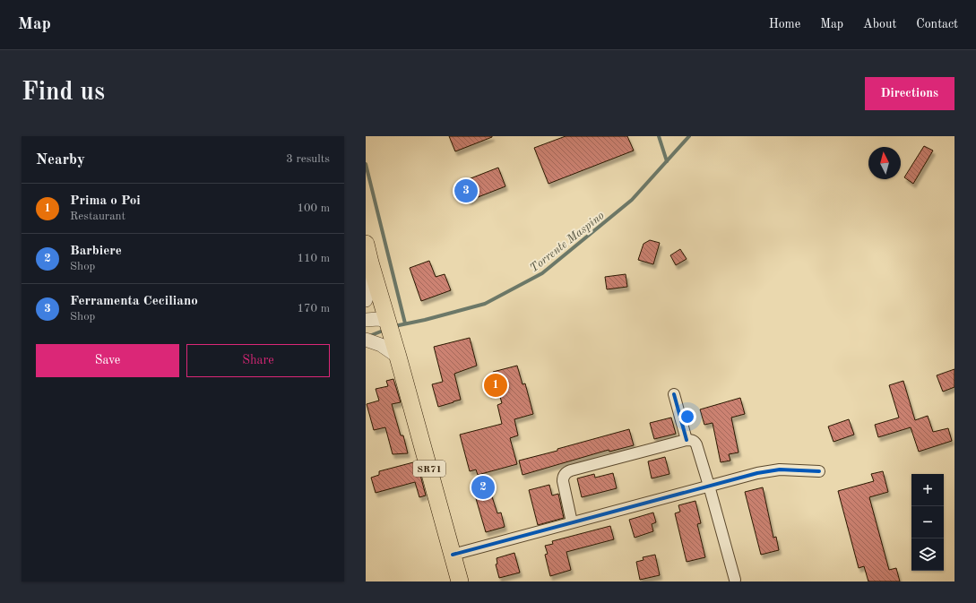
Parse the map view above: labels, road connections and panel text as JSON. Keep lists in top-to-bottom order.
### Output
{
  "streets": {
    "main road": ["SR71"]
  },
  "water": ["Torrente Maspino"],
  "north": "top",
  "page": {
    "header": "Map",
    "nav": [
      "Home",
      "Map",
      "About",
      "Contact"
    ],
    "buttons": [
      "Directions",
      ["Save", "Share"]
    ],
    "title": "Find us",
    "heading": ["Nearby", "3 results"],
    "pins": ["3", "1", "2"],
    "list": [
      {
        "mark": "1",
        "name": "Prima o Poi",
        "note": "Restaurant",
        "value": "100 m"
      },
      {
        "mark": "2",
        "name": "Barbiere",
        "note": "Shop",
        "value": "110 m"
      },
      {
        "mark": "3",
        "name": "Ferramenta Ceciliano",
        "note": "Shop",
        "value": "170 m"
      }
    ],
    "map_buttons": ["+", "−"]
  }
}
